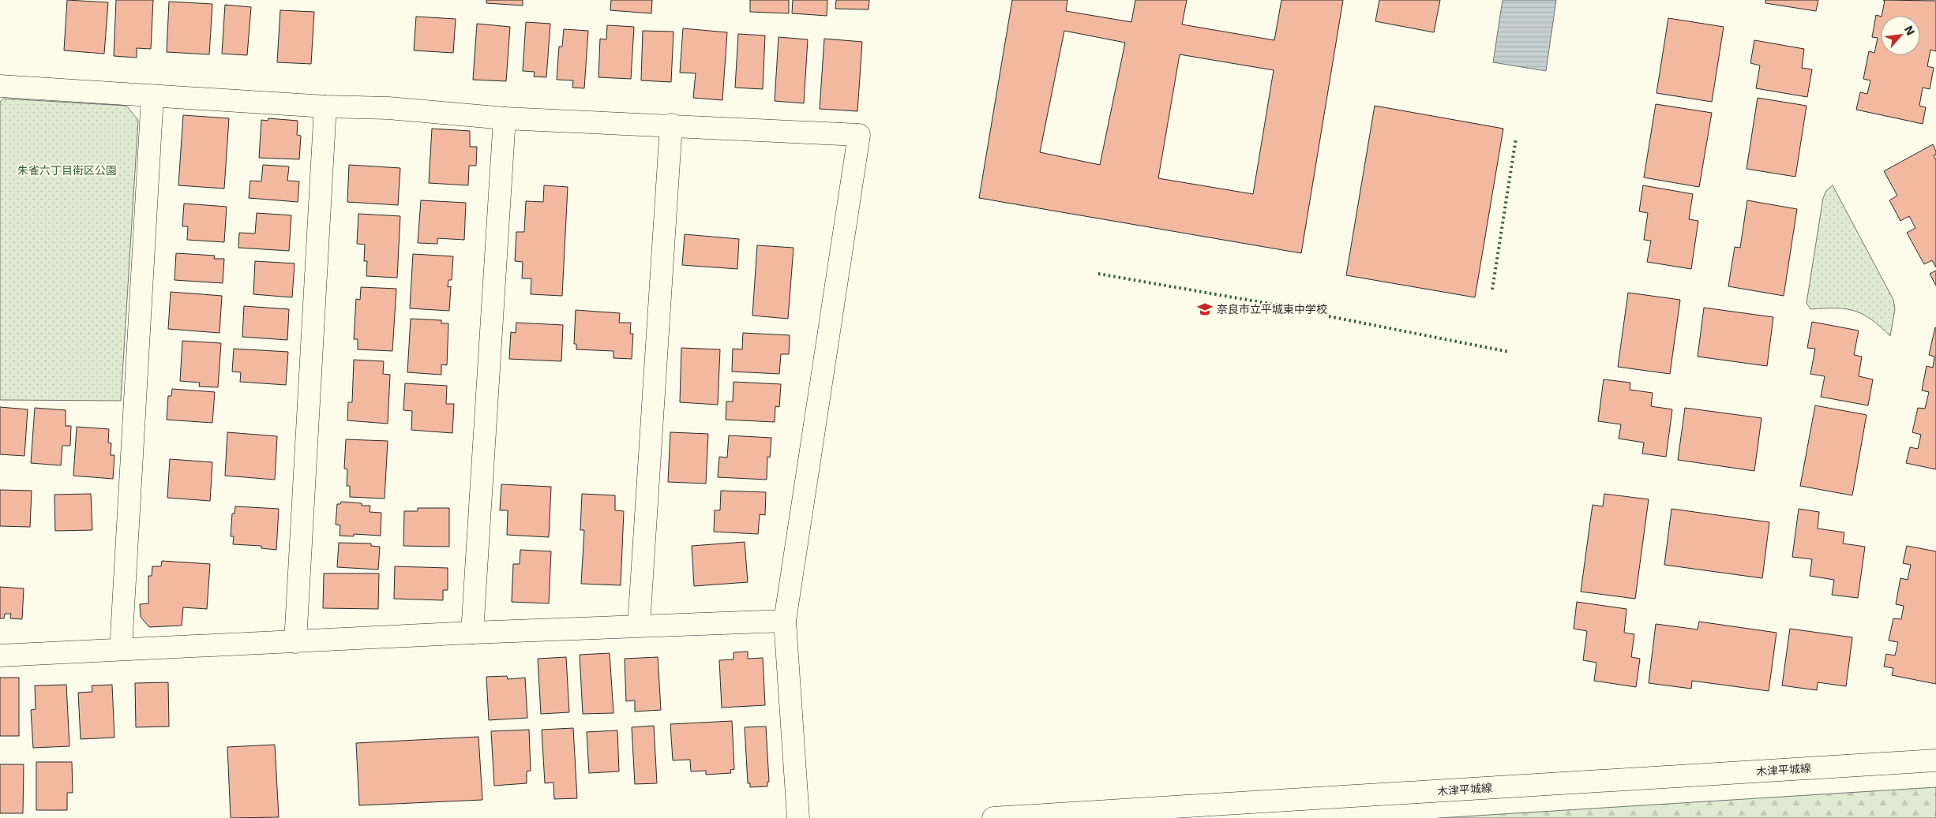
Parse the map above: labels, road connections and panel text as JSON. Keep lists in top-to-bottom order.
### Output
{
  "streets": {
    "street": ["木津平城線"]
  },
  "parks": ["朱雀六丁目街区公園"],
  "places": {
    "school or university": ["奈良市立平城東中学校"]
  },
  "north": "top right"
}
